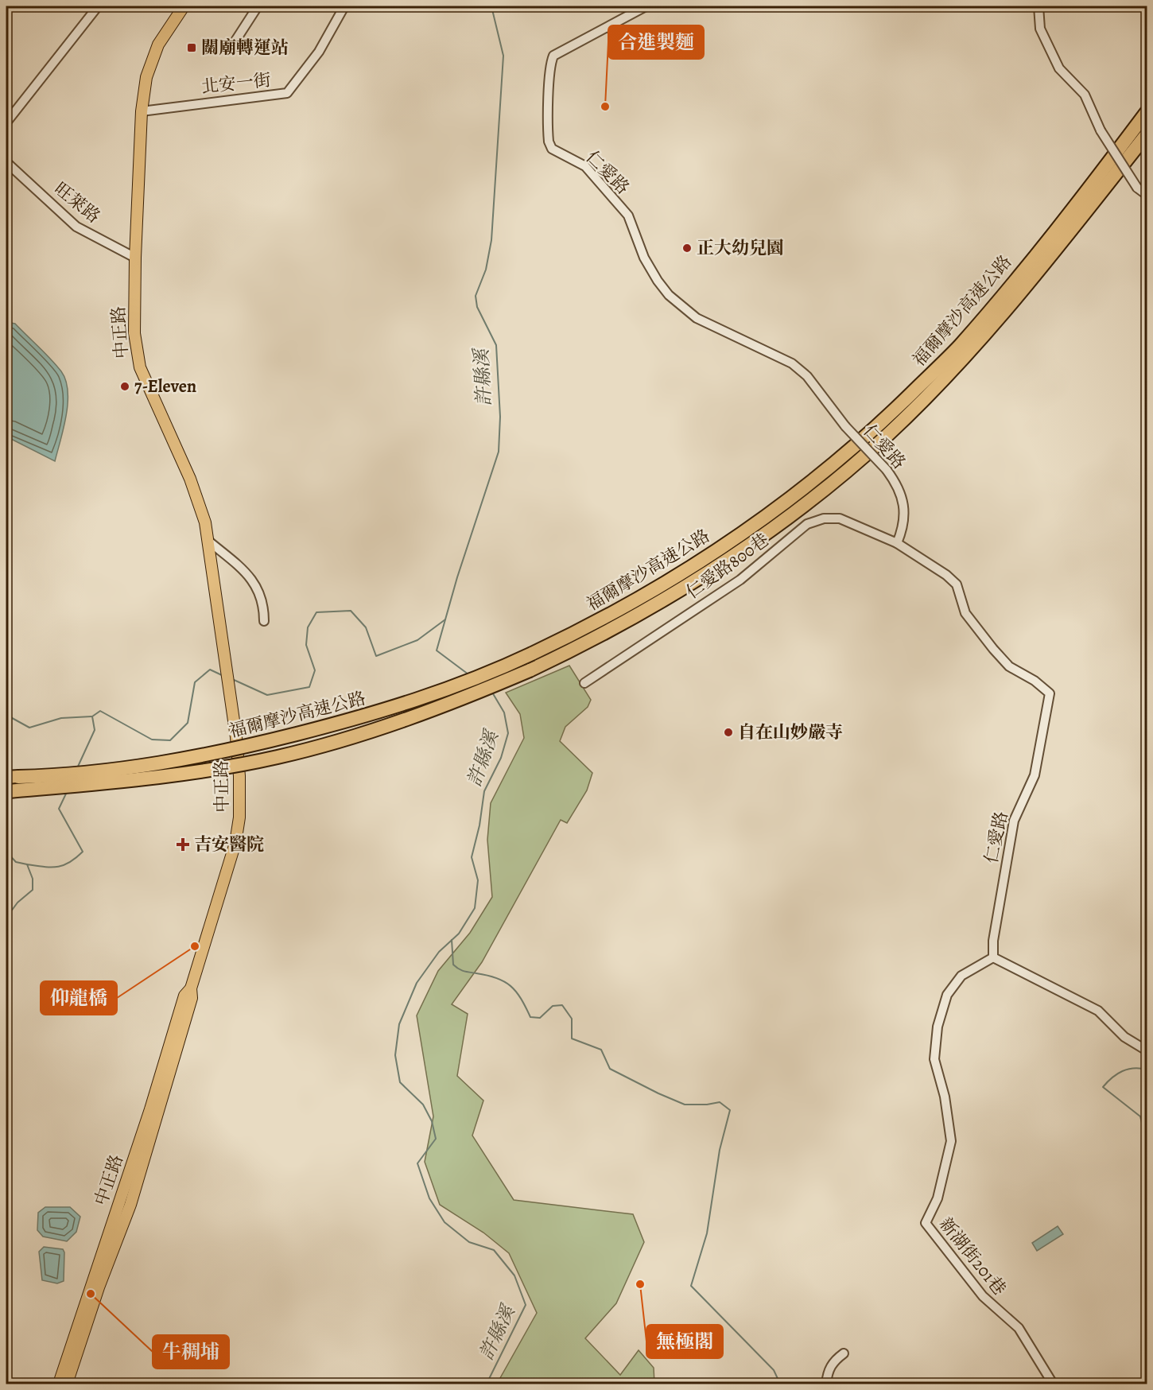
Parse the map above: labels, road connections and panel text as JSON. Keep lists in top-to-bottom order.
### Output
{
  "streets": {
    "highway": ["福爾摩沙高速公路"],
    "main road": ["中正路"],
    "street": [
      "北安一街",
      "仁愛路",
      "旺萊路",
      "仁愛路800巷",
      "新湖街201巷"
    ]
  },
  "crossings": [
    ["北安一街", "中正路"],
    ["仁愛路", "仁愛路800巷"],
    ["仁愛路", "新湖街201巷"],
    ["旺萊路", "中正路"]
  ],
  "water": ["許縣溪"],
  "places": {
    "transit": ["關廟轉運站"],
    "other": [
      "合進製麵",
      "正大幼兒園",
      "7-Eleven",
      "自在山妙嚴寺",
      "仰龍橋",
      "無極閣",
      "牛稠埔"
    ],
    "health": ["吉安醫院"]
  }
}
